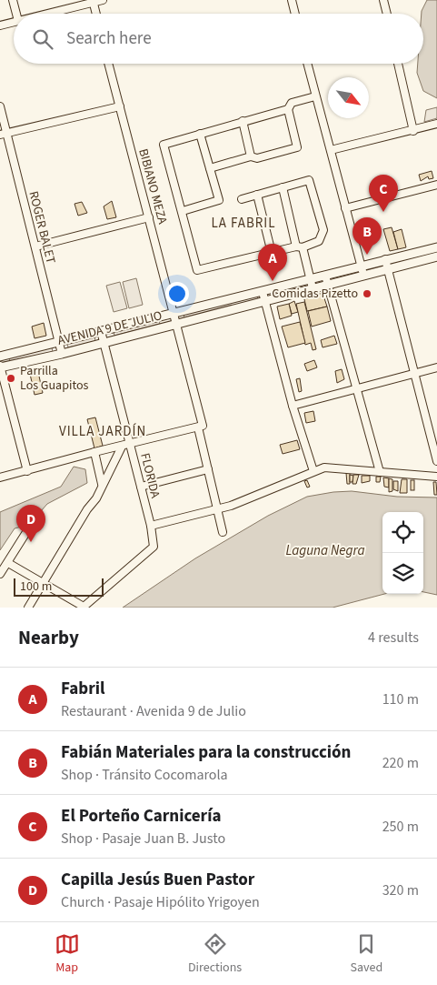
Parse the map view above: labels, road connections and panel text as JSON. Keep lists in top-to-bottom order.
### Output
{
  "streets": {
    "main road": ["AVENIDA 9 DE JULIO"],
    "street": ["BIBIANO MEZA", "ROGER BALET", "FLORIDA"]
  },
  "crossings": [
    ["BIBIANO MEZA", "AVENIDA 9 DE JULIO"],
    ["ROGER BALET", "AVENIDA 9 DE JULIO"],
    ["AVENIDA 9 DE JULIO", "FLORIDA"]
  ],
  "districts": ["LA FABRIL", "VILLA JARDÍN"],
  "water": ["Laguna Negra"],
  "places": ["Comidas Pizetto", "Parrilla Los Guapitos"],
  "scale_bar": "100 m",
  "north": "bottom right",
  "page": {
    "search": "Search here",
    "pins": [
      "C",
      "B",
      "A",
      "D"
    ],
    "scale": "100 m",
    "heading": ["Nearby", "4 results"],
    "list": [
      {
        "mark": "A",
        "name": "Fabril",
        "note": "Restaurant · Avenida 9 de Julio",
        "value": "110 m"
      },
      {
        "mark": "B",
        "name": "Fabián Materiales para la construcción",
        "note": "Shop · Tránsito Cocomarola",
        "value": "220 m"
      },
      {
        "mark": "C",
        "name": "El Porteño Carnicería",
        "note": "Shop · Pasaje Juan B. Justo",
        "value": "250 m"
      },
      {
        "mark": "D",
        "name": "Capilla Jesús Buen Pastor",
        "note": "Church · Pasaje Hipólito Yrigoyen",
        "value": "320 m"
      }
    ],
    "nav": ["Map", "Directions", "Saved"]
  }
}
